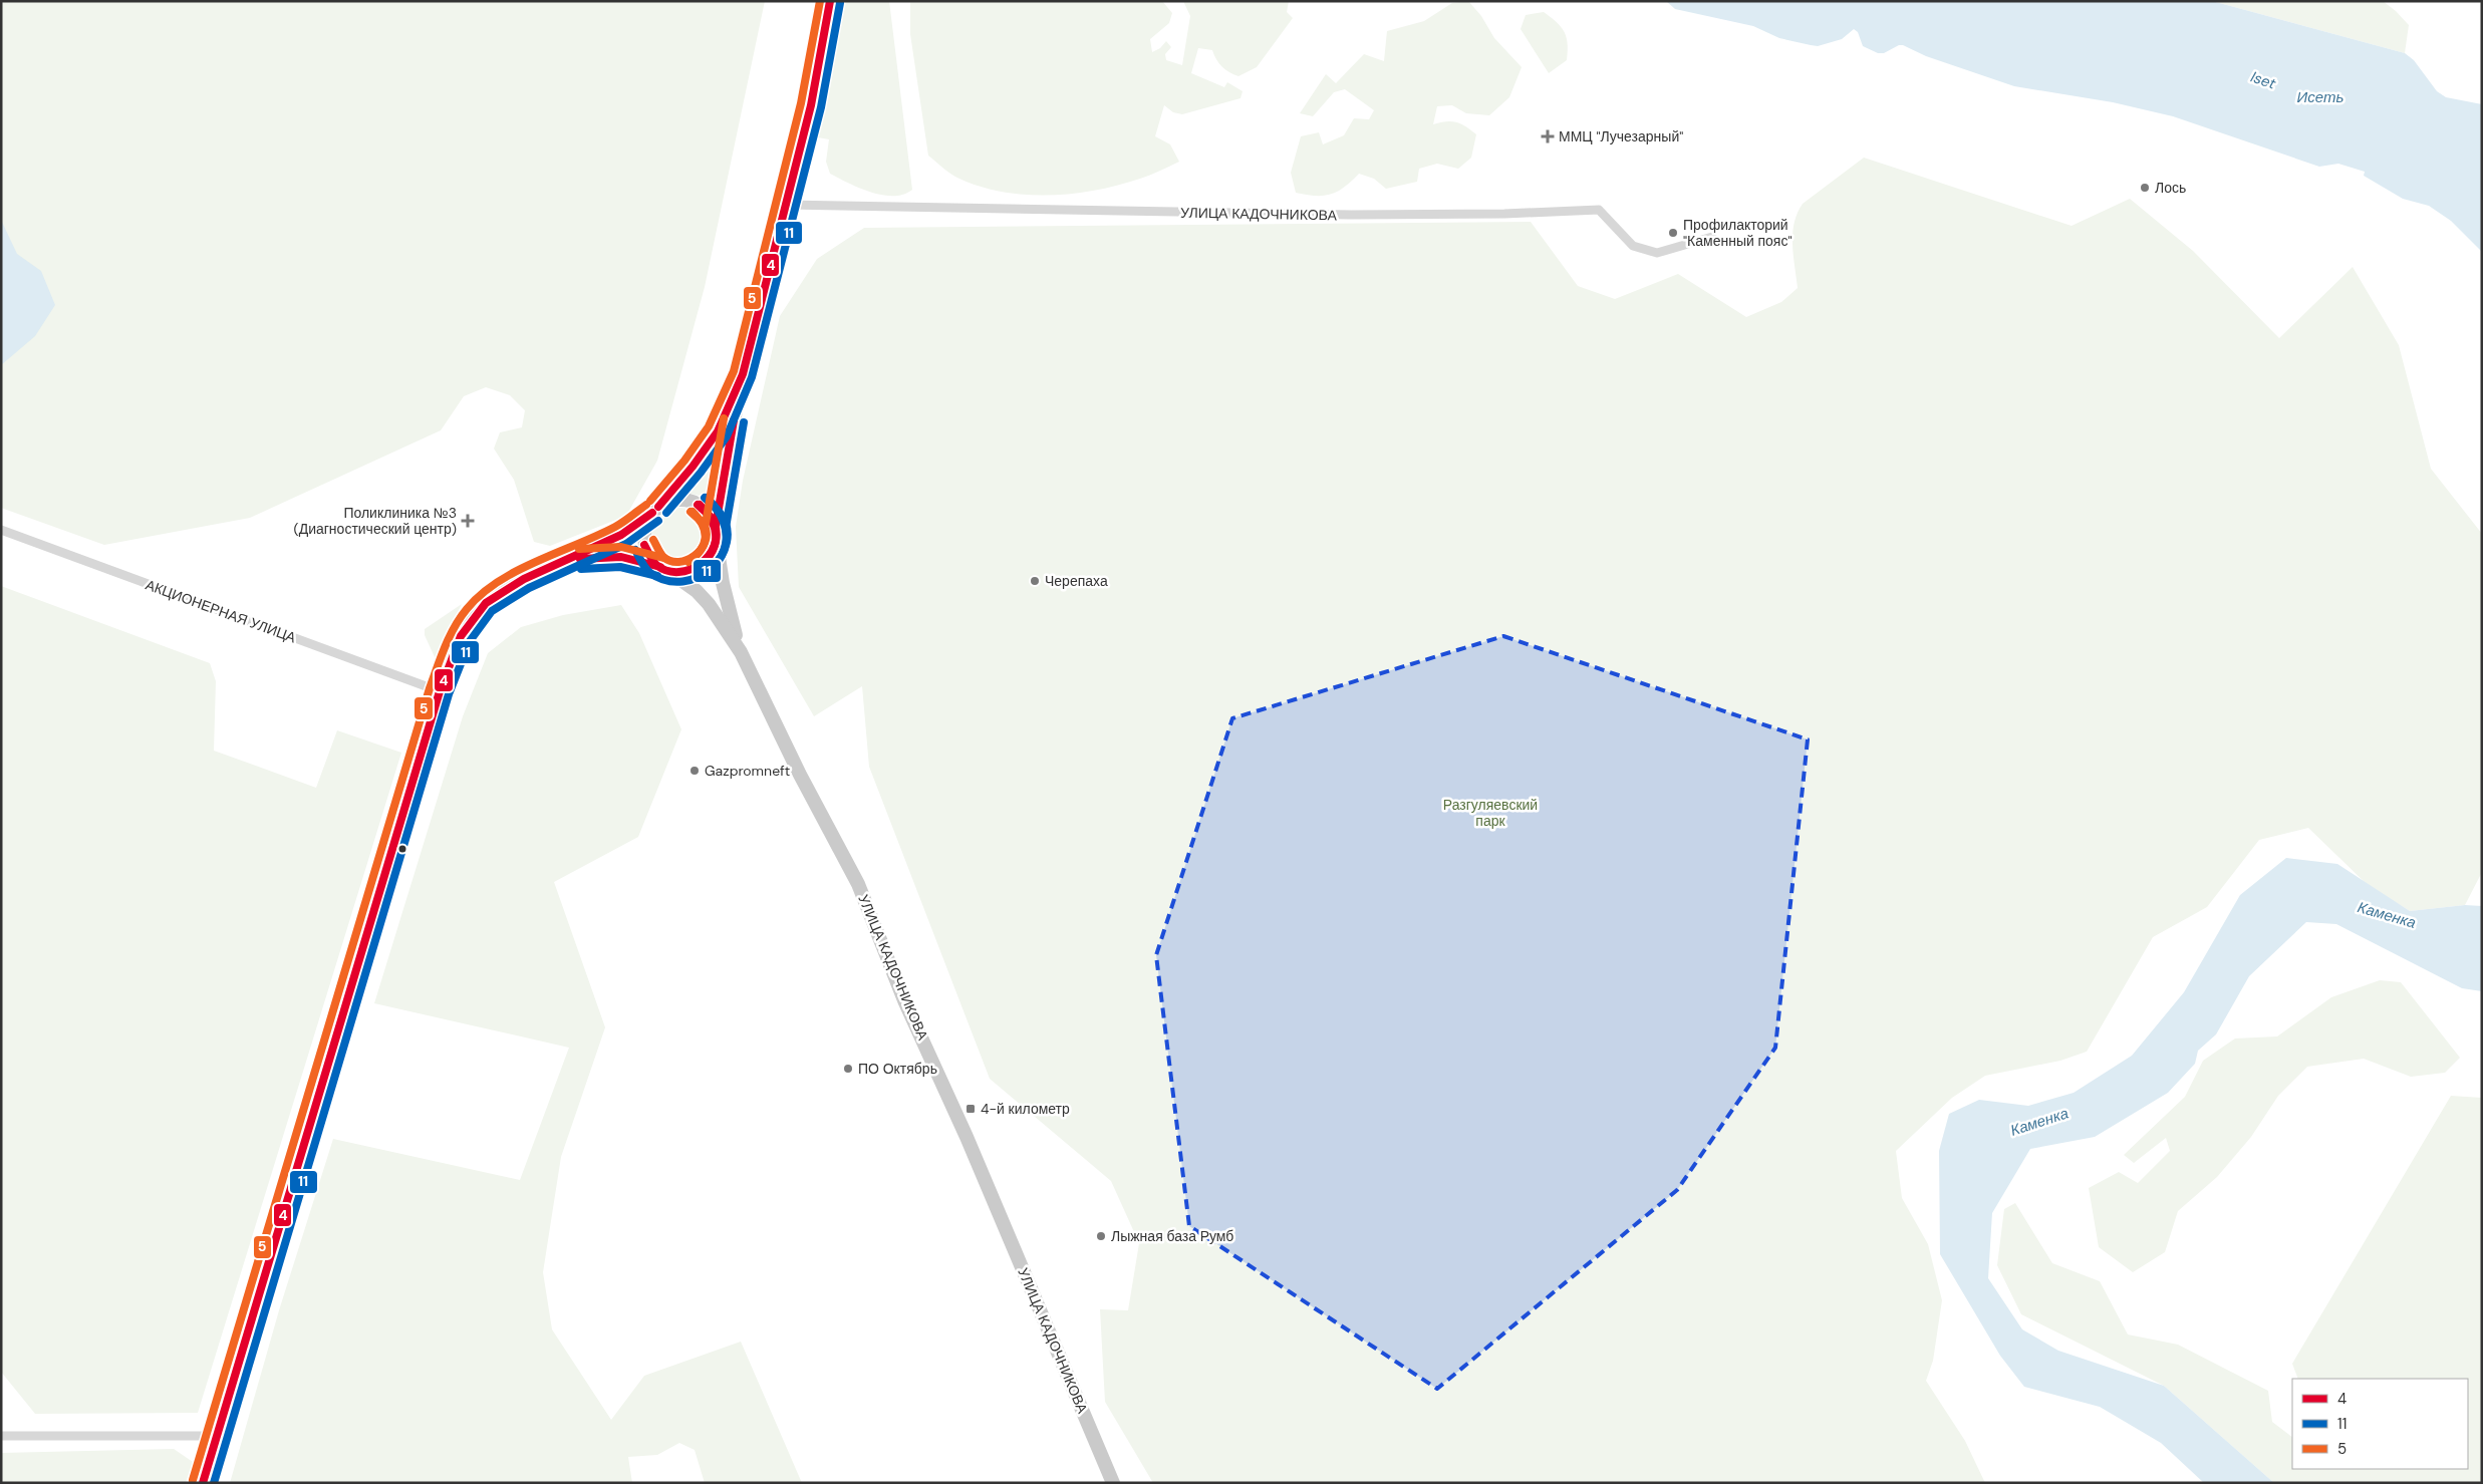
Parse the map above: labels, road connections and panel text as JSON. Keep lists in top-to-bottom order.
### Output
{
  "streets": {
    "main road": ["УЛИЦА КАДОЧНИКОВА"],
    "street": ["АКЦИОНЕРНАЯ УЛИЦА"]
  },
  "water": ["Iset", "Исеть", "Каменка"],
  "parks": ["Разгуляевский парк"],
  "places": {
    "health": ["ММЦ \"Лучезарный\"", "Поликлиника №3 (Диагностический центр)"],
    "other": [
      "Лось",
      "Профилакторий \"Каменный пояс\"",
      "Черепаха",
      "Gazpromneft",
      "ПО Октябрь",
      "Лыжная база Румб"
    ],
    "transit": ["4-й километр"]
  },
  "lines": ["transit line 4", "transit line 5", "transit line 11"],
  "legend": ["4", "11", "5"]
}
